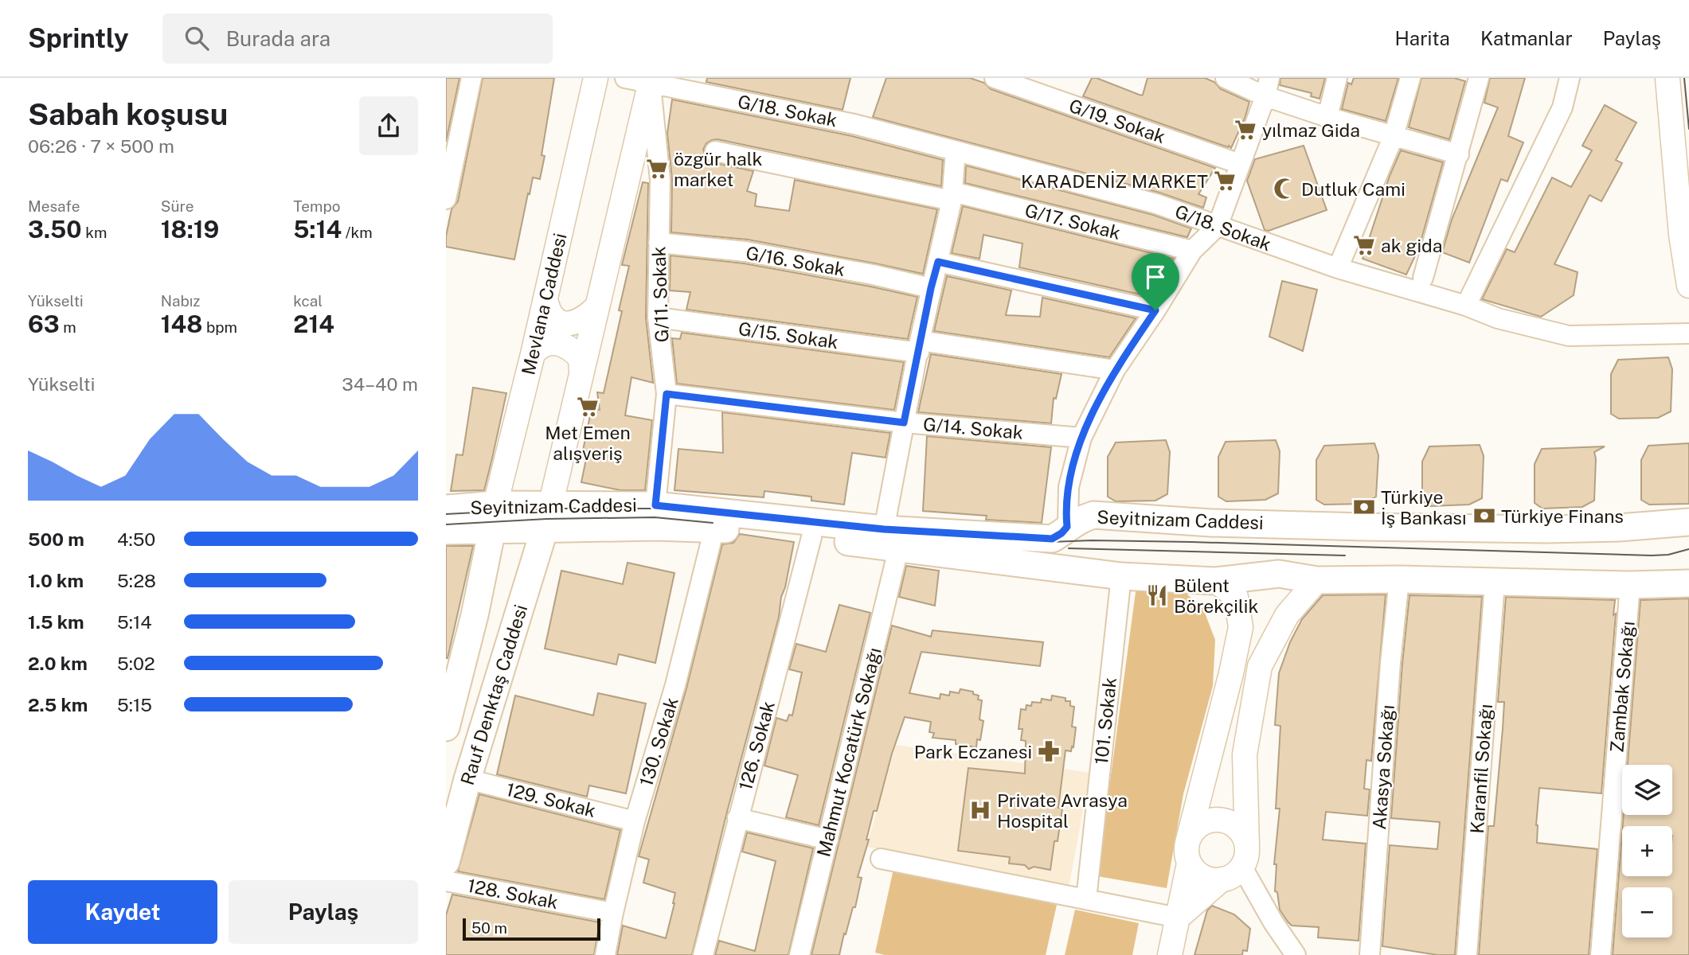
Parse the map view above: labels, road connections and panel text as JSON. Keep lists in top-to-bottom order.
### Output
{
  "streets": {
    "main road": ["Seyitnizam Caddesi", "Rauf Denktaş Caddesi"],
    "street": [
      "G/18. Sokak",
      "G/19. Sokak",
      "G/17. Sokak",
      "G/16. Sokak",
      "G/11. Sokak",
      "Mevlana Caddesi",
      "G/15. Sokak",
      "G/14. Sokak",
      "Zambak Sokağı",
      "101. Sokak",
      "130. Sokak",
      "126. Sokak",
      "Mahmut Kocatürk Sokağı",
      "Akasya Sokağı",
      "Karanfil Sokağı",
      "129. Sokak",
      "128. Sokak"
    ]
  },
  "crossings": [
    ["G/18. Sokak", "G/11. Sokak"],
    ["G/18. Sokak", "Mahmut Kocatürk Sokağı"],
    ["G/17. Sokak", "Mahmut Kocatürk Sokağı"],
    ["G/16. Sokak", "G/11. Sokak"],
    ["G/16. Sokak", "Mahmut Kocatürk Sokağı"],
    ["G/11. Sokak", "G/15. Sokak"],
    ["G/11. Sokak", "G/14. Sokak"],
    ["G/11. Sokak", "Seyitnizam Caddesi"],
    ["Mevlana Caddesi", "Seyitnizam Caddesi"],
    ["Mevlana Caddesi", "Rauf Denktaş Caddesi"],
    ["G/15. Sokak", "Mahmut Kocatürk Sokağı"],
    ["G/14. Sokak", "Mahmut Kocatürk Sokağı"],
    ["Seyitnizam Caddesi", "Zambak Sokağı"],
    ["Seyitnizam Caddesi", "Rauf Denktaş Caddesi"],
    ["Seyitnizam Caddesi", "101. Sokak"],
    ["Seyitnizam Caddesi", "130. Sokak"],
    ["Seyitnizam Caddesi", "126. Sokak"],
    ["Seyitnizam Caddesi", "Mahmut Kocatürk Sokağı"],
    ["Seyitnizam Caddesi", "Akasya Sokağı"],
    ["Seyitnizam Caddesi", "Karanfil Sokağı"],
    ["Rauf Denktaş Caddesi", "129. Sokak"],
    ["130. Sokak", "129. Sokak"],
    ["130. Sokak", "128. Sokak"]
  ],
  "places": {
    "supermarket": [
      "yılmaz Gida",
      "özgür halk market",
      "KARADENİZ MARKET",
      "ak gida",
      "Met Emen alışveriş"
    ],
    "mosque": ["Dutluk Cami"],
    "bank": ["Türkiye İş Bankası", "Türkiye Finans"],
    "restaurant": ["Bülent Börekçilik"],
    "pharmacy": ["Park Eczanesi"],
    "hospital": ["Private Avrasya Hospital"]
  },
  "scale_bar": "50 m",
  "page": {
    "header": "Sprintly",
    "search": "Burada ara",
    "nav": ["Harita", "Katmanlar", "Paylaş"],
    "heading": ["Sabah koşusu", "06:26 · 7 × 500 m"],
    "stats": [
      ["Mesafe", "3.50 km"],
      ["Süre", "18:19"],
      ["Tempo", "5:14 /km"],
      ["Yükselti", "63 m"],
      ["Nabız", "148 bpm"],
      ["kcal", "214"]
    ],
    "chart": ["Yükselti", "34–40 m"],
    "list": [
      {
        "name": "500 m",
        "note": "4:50"
      },
      {
        "name": "1.0 km",
        "note": "5:28"
      },
      {
        "name": "1.5 km",
        "note": "5:14"
      },
      {
        "name": "2.0 km",
        "note": "5:02"
      },
      {
        "name": "2.5 km",
        "note": "5:15"
      }
    ],
    "map_buttons": ["+", "−"],
    "buttons": ["Kaydet", "Paylaş"],
    "scale": "50 m"
  }
}
